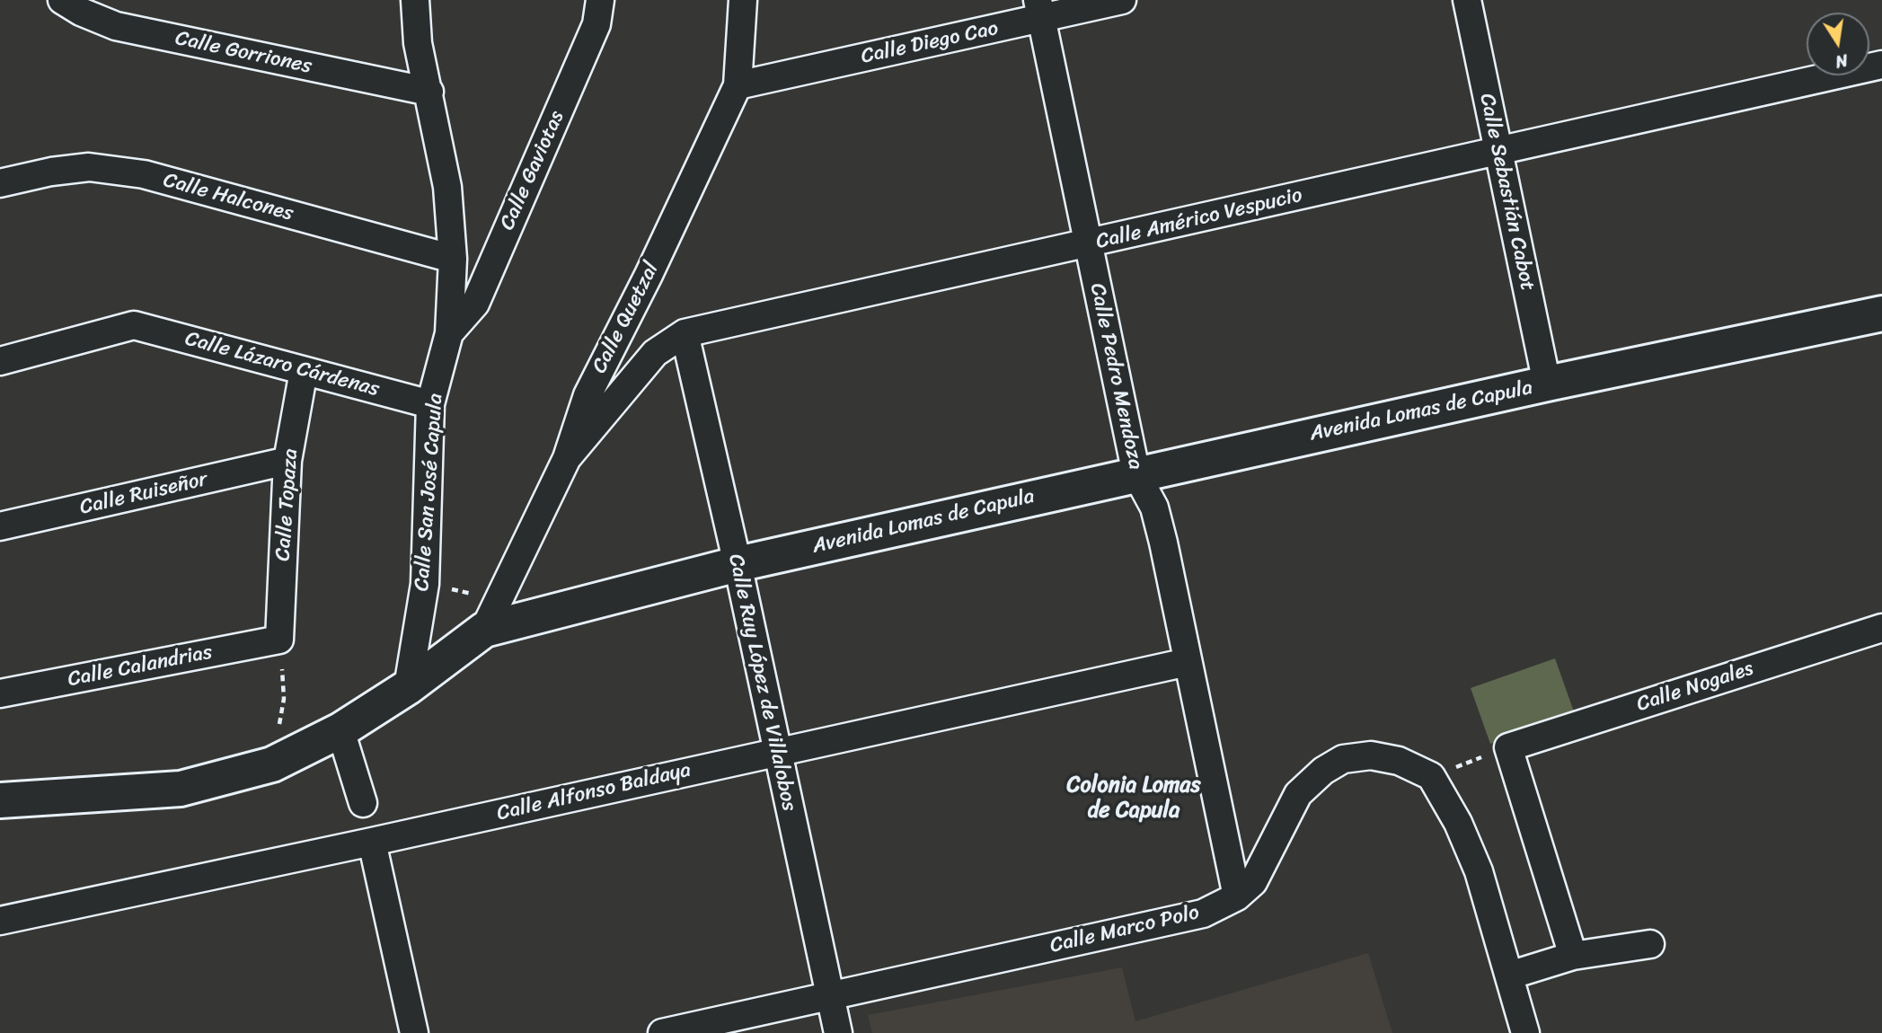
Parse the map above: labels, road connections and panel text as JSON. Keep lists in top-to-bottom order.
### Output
{
  "streets": {
    "street": [
      "Calle Diego Cao",
      "Calle Gorriones",
      "Calle Gaviotas",
      "Calle Sebastián Cabot",
      "Calle Halcones",
      "Calle Américo Vespucio",
      "Calle Quetzal",
      "Calle Lázaro Cárdenas",
      "Calle Pedro Mendoza",
      "Avenida Lomas de Capula",
      "Calle San José Capula",
      "Calle Ruiseñor",
      "Calle Topaza",
      "Calle Calandrias",
      "Calle Ruy López de Villalobos",
      "Calle Nogales",
      "Calle Alfonso Baldaya",
      "Calle Marco Polo"
    ]
  },
  "crossings": [
    ["Calle Diego Cao", "Calle Quetzal"],
    ["Calle Diego Cao", "Calle Pedro Mendoza"],
    ["Calle Gorriones", "Calle San José Capula"],
    ["Calle Gaviotas", "Calle San José Capula"],
    ["Calle Sebastián Cabot", "Calle Américo Vespucio"],
    ["Calle Sebastián Cabot", "Avenida Lomas de Capula"],
    ["Calle Halcones", "Calle San José Capula"],
    ["Calle Américo Vespucio", "Calle Quetzal"],
    ["Calle Américo Vespucio", "Calle Pedro Mendoza"],
    ["Calle Américo Vespucio", "Calle Ruy López de Villalobos"],
    ["Calle Quetzal", "Avenida Lomas de Capula"],
    ["Calle Lázaro Cárdenas", "Calle San José Capula"],
    ["Calle Lázaro Cárdenas", "Calle Topaza"],
    ["Calle Pedro Mendoza", "Avenida Lomas de Capula"],
    ["Calle Pedro Mendoza", "Calle Alfonso Baldaya"],
    ["Calle Pedro Mendoza", "Calle Marco Polo"],
    ["Avenida Lomas de Capula", "Calle San José Capula"],
    ["Avenida Lomas de Capula", "Calle Ruy López de Villalobos"],
    ["Calle Ruiseñor", "Calle Topaza"],
    ["Calle Topaza", "Calle Calandrias"],
    ["Calle Ruy López de Villalobos", "Calle Alfonso Baldaya"],
    ["Calle Ruy López de Villalobos", "Calle Marco Polo"]
  ],
  "districts": ["Colonia Lomas de Capula"],
  "north": "bottom"
}
